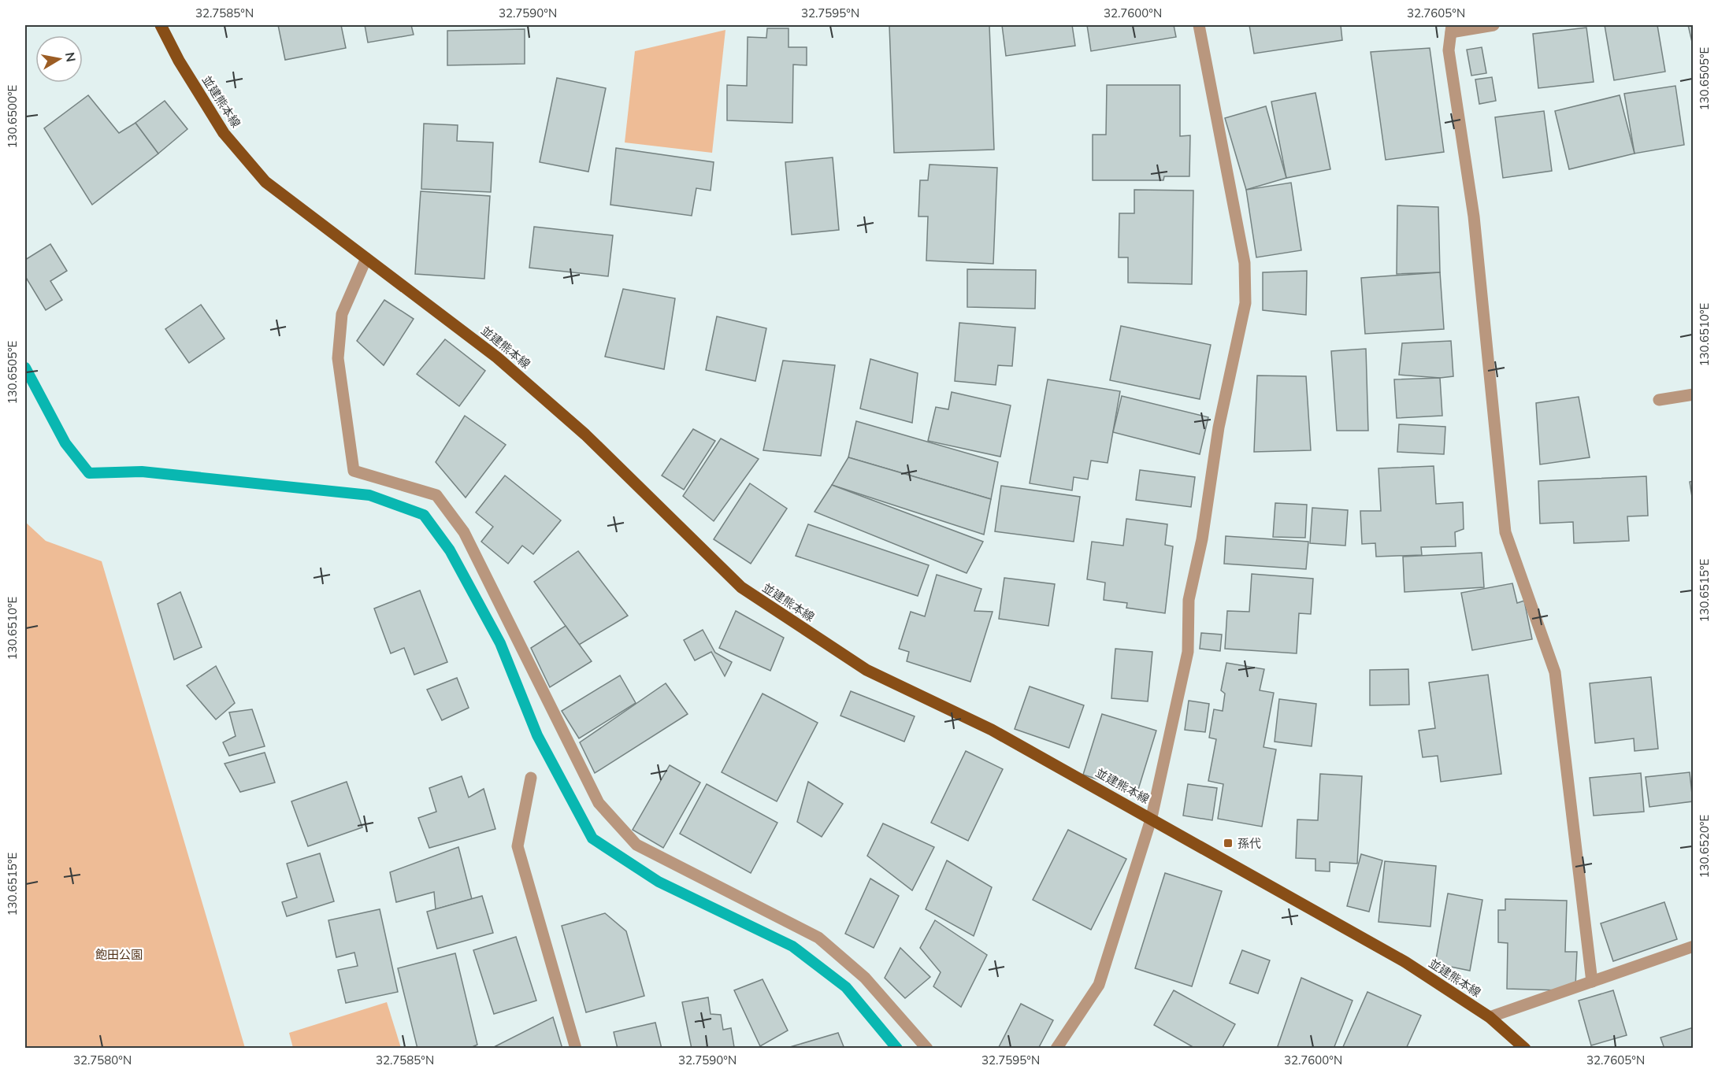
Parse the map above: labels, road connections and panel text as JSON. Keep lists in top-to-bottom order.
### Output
{
  "streets": {
    "main road": ["並建熊本線"]
  },
  "parks": ["飽田公園"],
  "places": {
    "transit": ["孫代"]
  },
  "north": "right",
  "coordinates": [
    "32.7585°N",
    "32.7590°N",
    "32.7595°N",
    "32.7600°N",
    "32.7605°N",
    "130.6505°E",
    "130.6500°E",
    "130.6510°E",
    "130.6515°E",
    "130.6520°E",
    "32.7580°N"
  ]
}
